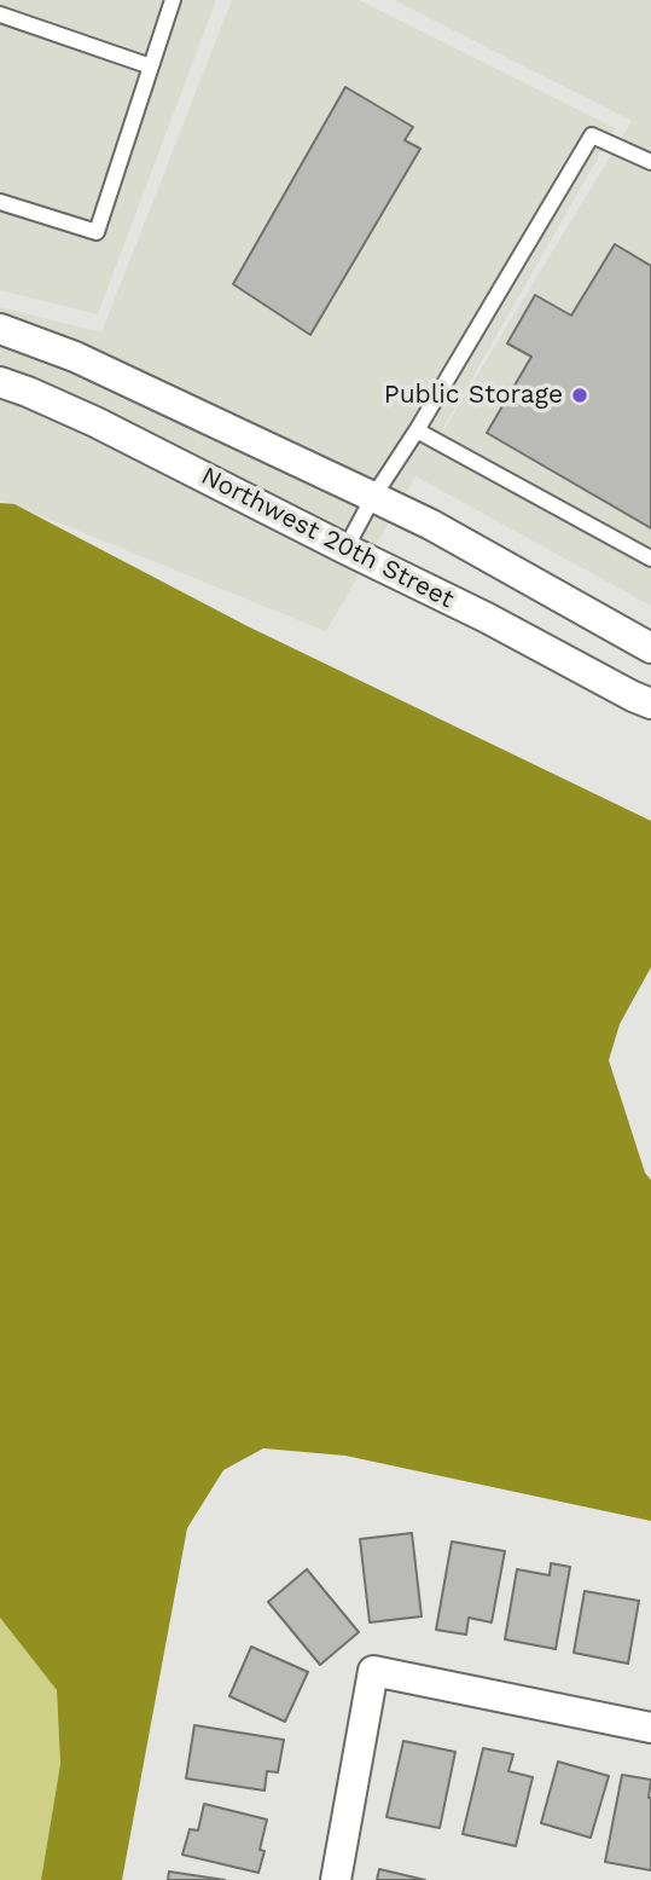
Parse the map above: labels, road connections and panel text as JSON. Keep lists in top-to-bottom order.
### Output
{
  "streets": {
    "street": ["Northwest 20th Street"]
  },
  "places": ["Public Storage"]
}
